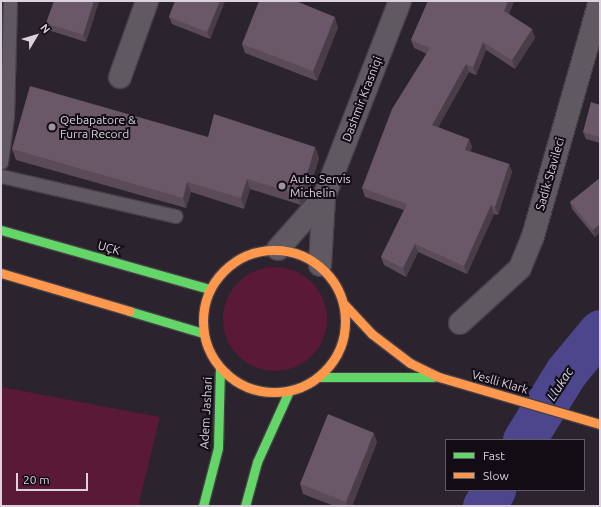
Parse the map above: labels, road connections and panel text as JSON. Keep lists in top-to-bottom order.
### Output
{
  "streets": {
    "main road": ["UÇK", "Veslli Klark", "Adem Jashari"],
    "street": ["Dashmir Krasniqi", "Sadik Stavileci"]
  },
  "crossings": [
    ["Dashmir Krasniqi", "UÇK"],
    ["Dashmir Krasniqi", "Veslli Klark"],
    ["Dashmir Krasniqi", "Adem Jashari"],
    ["UÇK", "Veslli Klark"],
    ["UÇK", "Adem Jashari"],
    ["Veslli Klark", "Adem Jashari"]
  ],
  "water": ["Llukac"],
  "places": ["Qebapatore & Furra Record", "Auto Servis Michelin"],
  "legend": ["Fast", "Slow"],
  "scale_bar": "20 m",
  "north": "top right"
}
